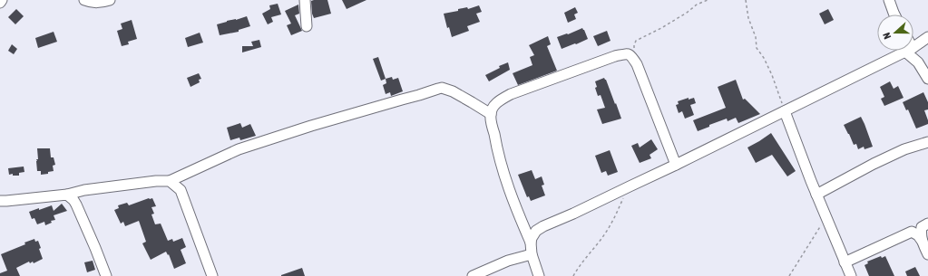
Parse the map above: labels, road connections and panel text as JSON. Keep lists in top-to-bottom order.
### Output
{
  "north": "left"
}
